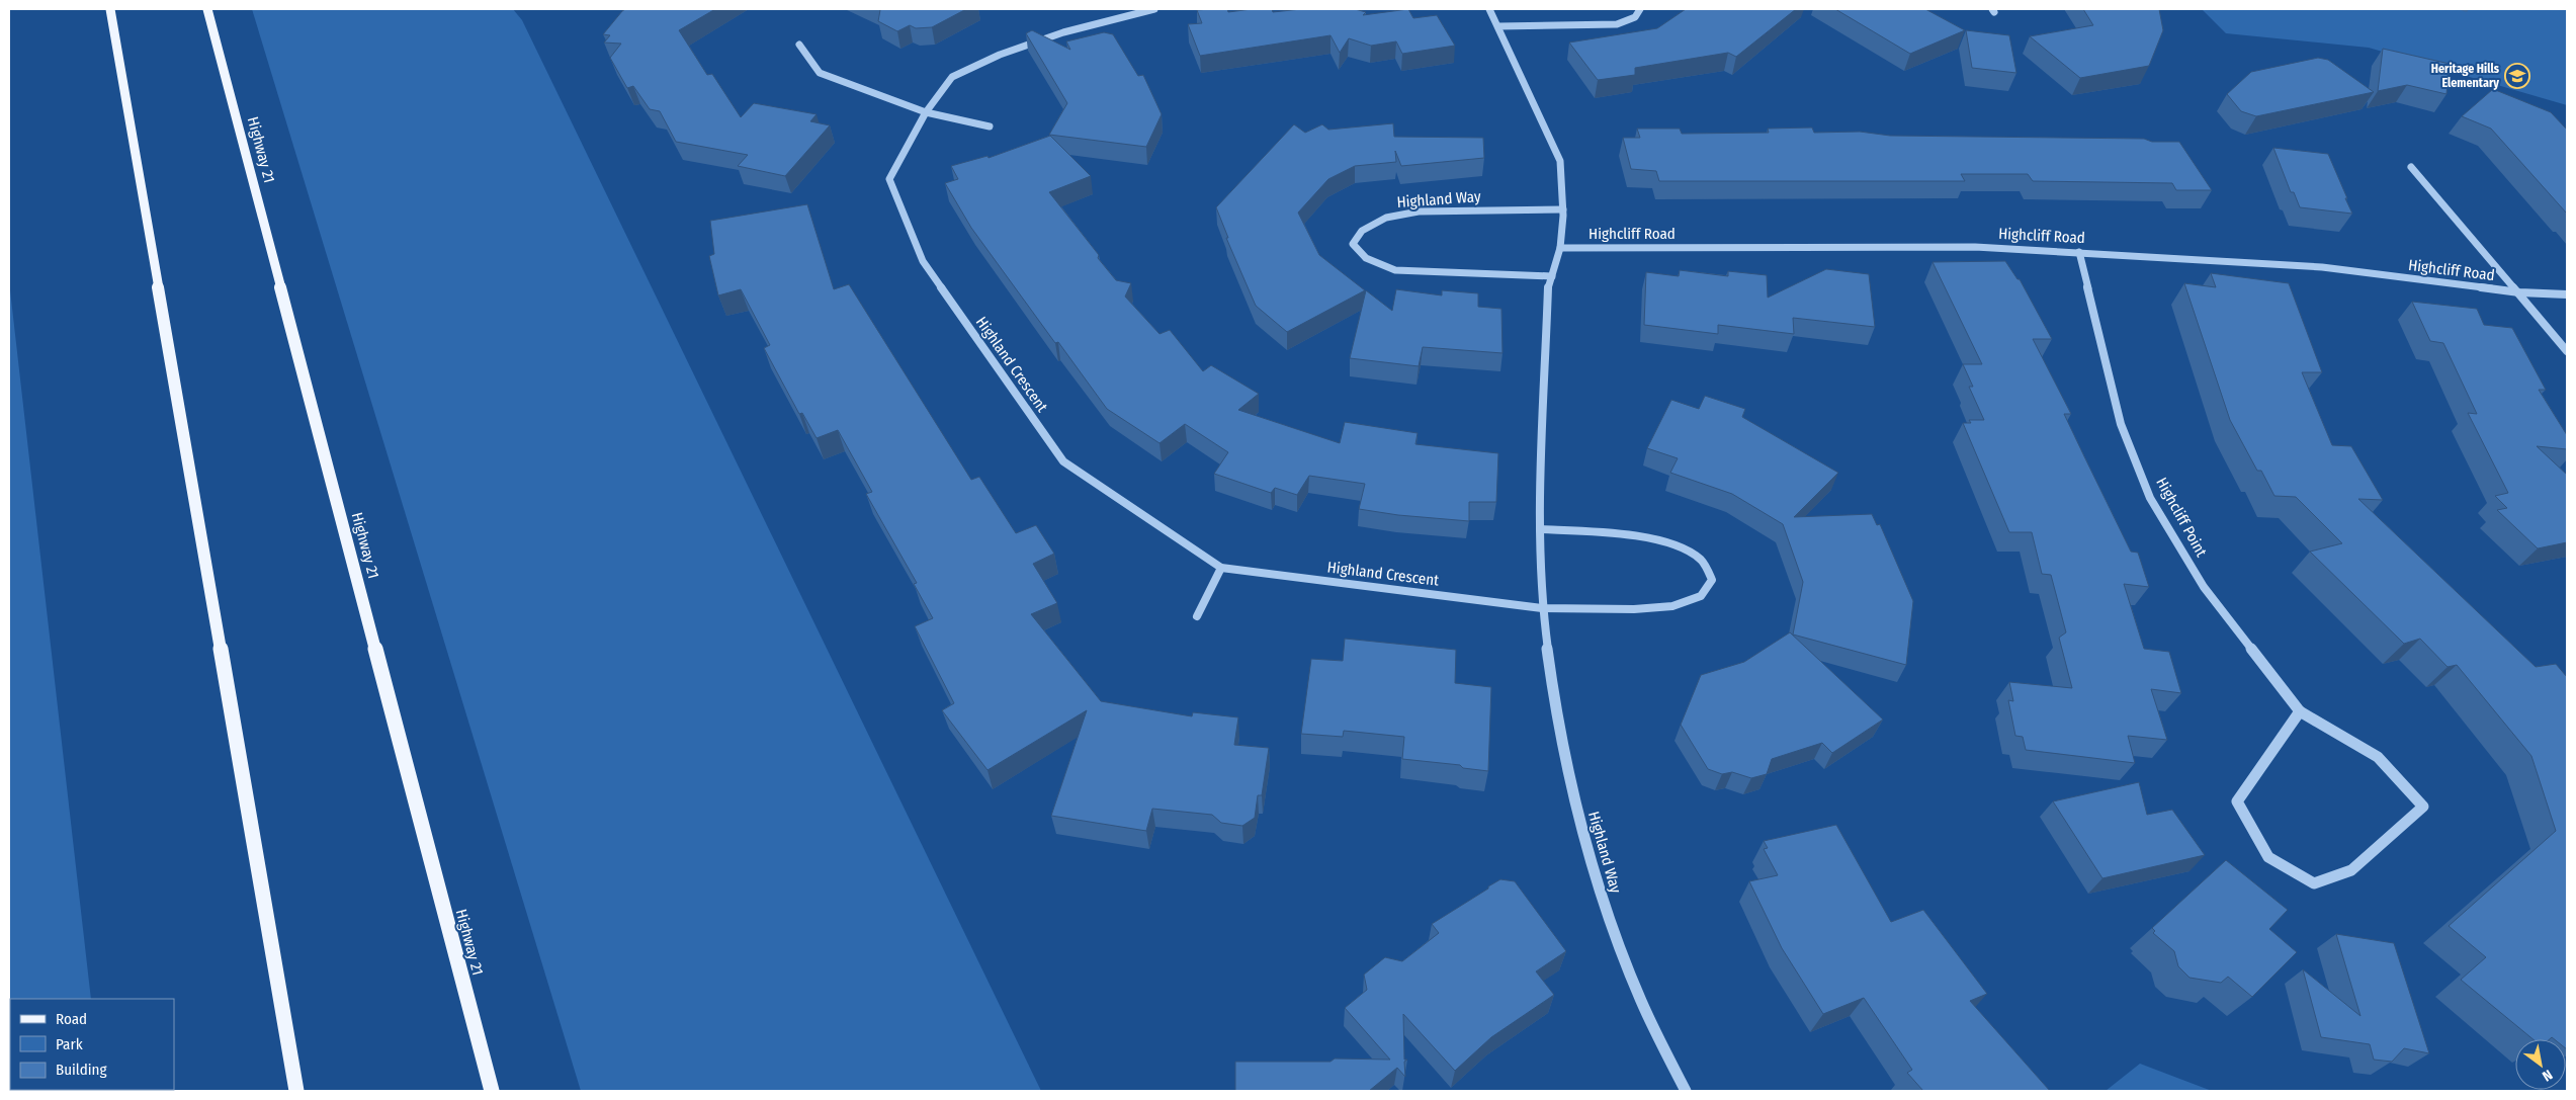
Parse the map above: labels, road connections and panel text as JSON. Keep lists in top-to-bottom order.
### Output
{
  "streets": {
    "main road": ["Highway 21"],
    "street": [
      "Highland Way",
      "Highcliff Road",
      "Highland Crescent",
      "Highcliff Point"
    ]
  },
  "crossings": [
    ["Highland Way", "Highcliff Road"],
    ["Highland Way", "Highland Crescent"],
    ["Highcliff Road", "Highcliff Point"]
  ],
  "places": {
    "school or university": ["Heritage Hills Elementary"]
  },
  "legend": ["Road", "Park", "Building"],
  "north": "bottom right"
}
